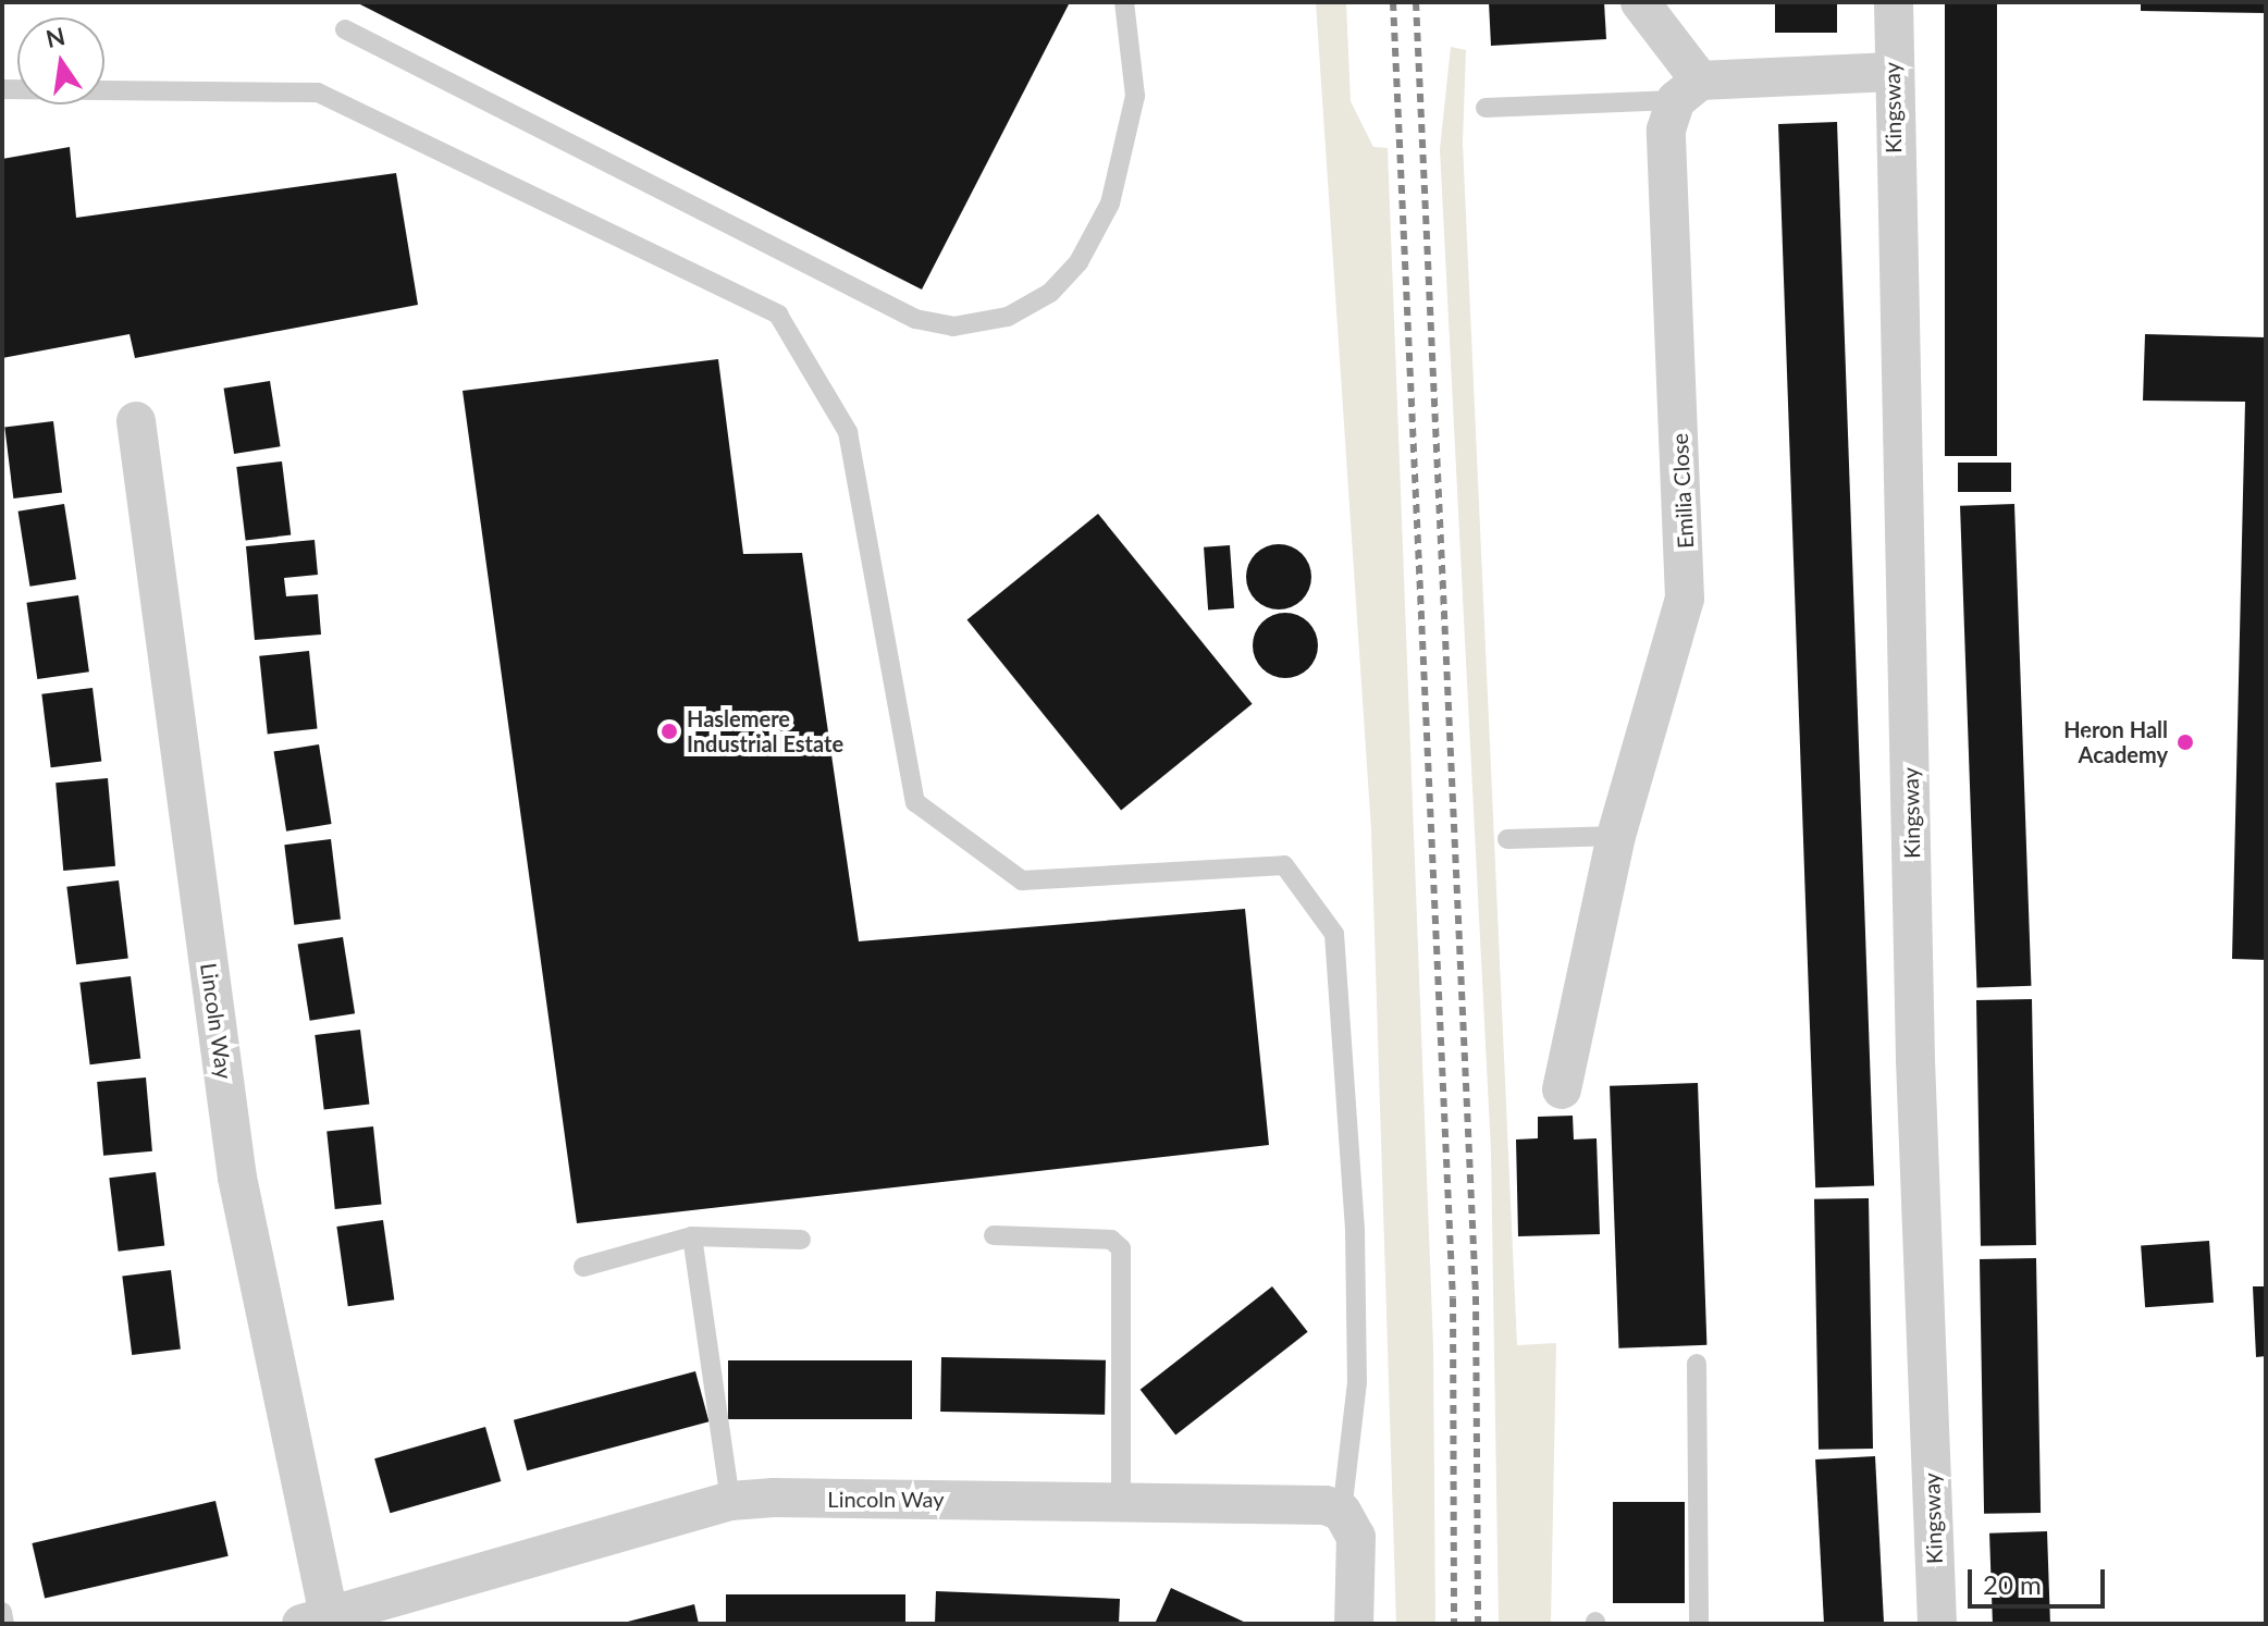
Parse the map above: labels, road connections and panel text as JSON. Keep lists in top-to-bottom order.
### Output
{
  "streets": {
    "street": ["Kingsway", "Emilia Close", "Lincoln Way"]
  },
  "places": ["Haslemere Industrial Estate", "Heron Hall Academy"],
  "scale_bar": "20 m",
  "north": "top"
}
